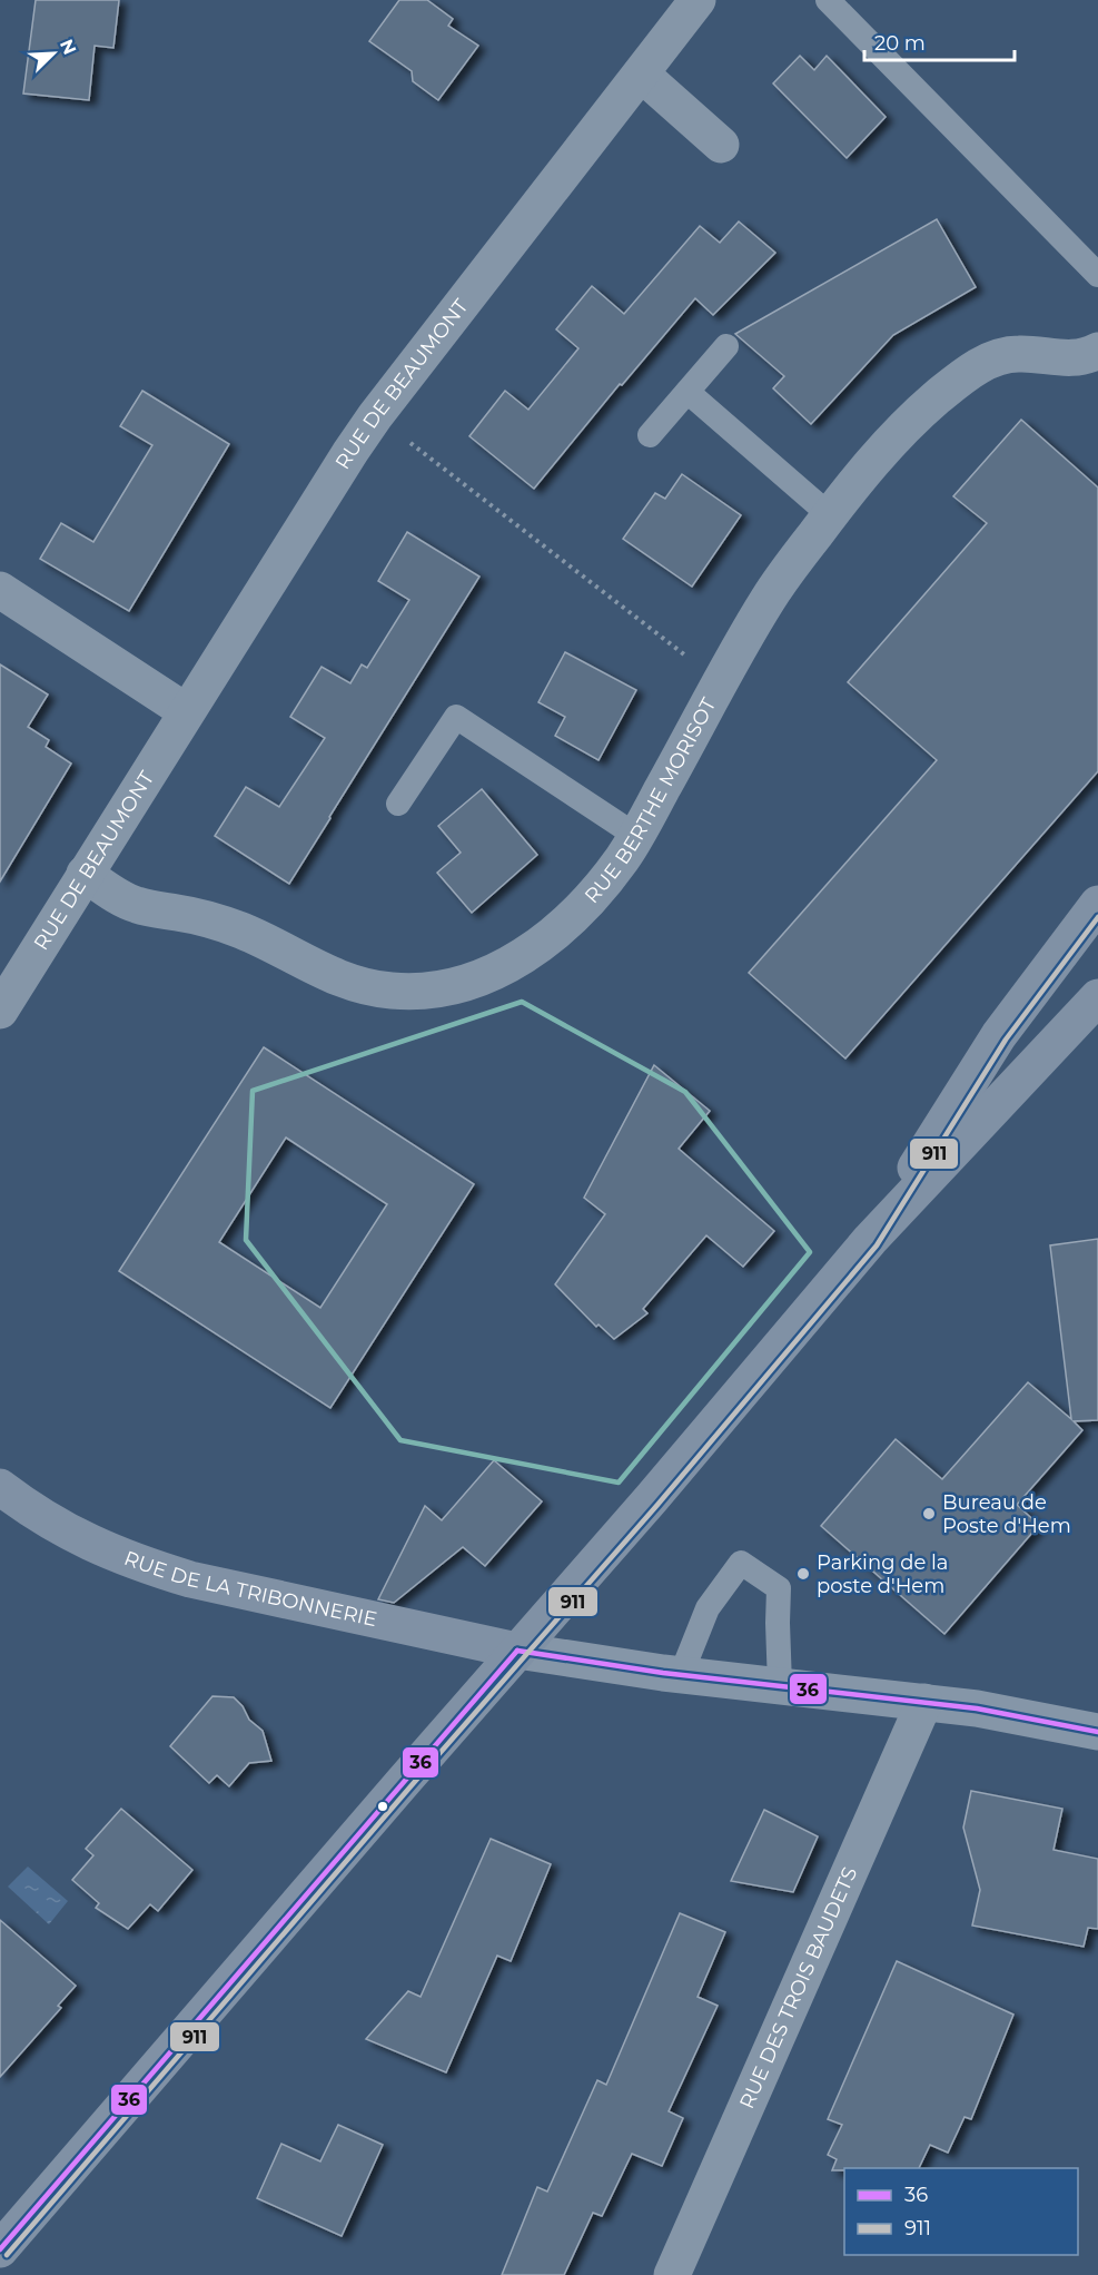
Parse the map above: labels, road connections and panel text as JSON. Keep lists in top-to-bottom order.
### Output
{
  "streets": {
    "street": [
      "RUE DE BEAUMONT",
      "RUE BERTHE MORISOT",
      "RUE DE LA TRIBONNERIE",
      "RUE DES TROIS BAUDETS"
    ]
  },
  "crossings": [
    ["RUE DE BEAUMONT", "RUE BERTHE MORISOT"]
  ],
  "places": ["Bureau de Poste d'Hem", "Parking de la poste d'Hem"],
  "lines": ["transit line 911", "transit line 36"],
  "legend": ["36", "911"],
  "scale_bar": "20 m",
  "north": "top right"
}
